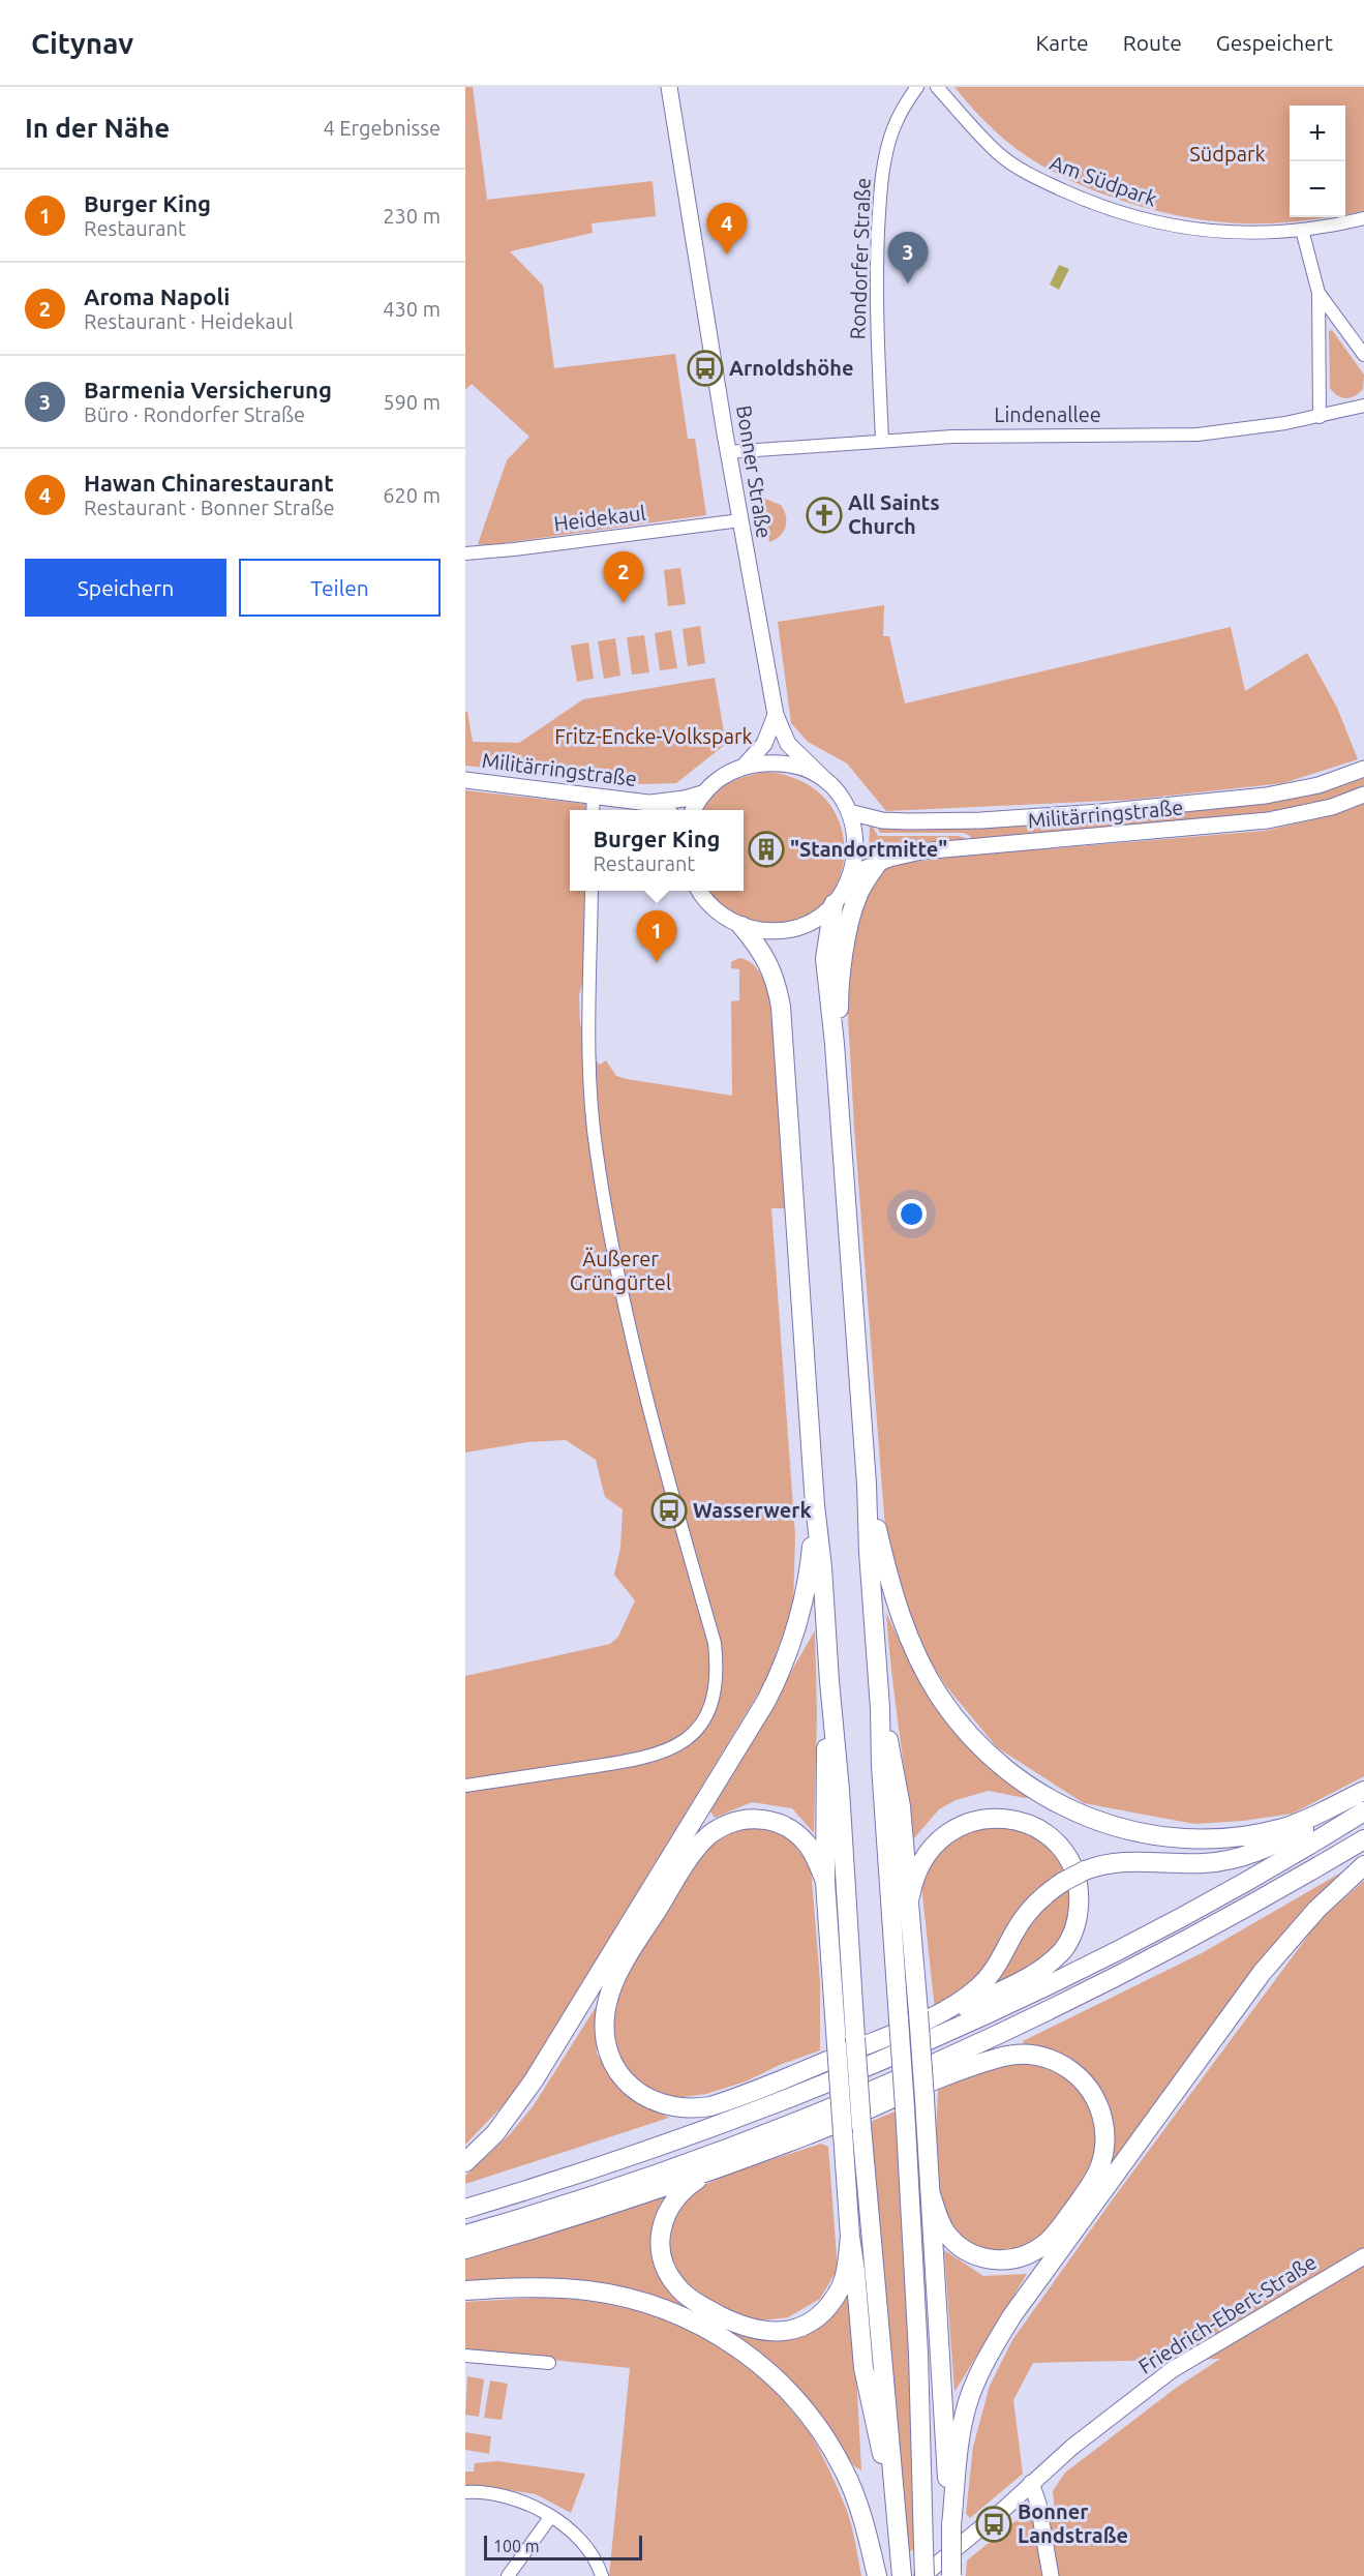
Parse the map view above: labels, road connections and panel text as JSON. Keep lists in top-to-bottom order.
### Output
{
  "streets": {
    "main road": ["Bonner Straße", "Militärringstraße", "Friedrich-Ebert-Straße"],
    "street": [
      "Am Südpark",
      "Rondorfer Straße",
      "Lindenallee",
      "Heidekaul"
    ]
  },
  "crossings": [
    ["Rondorfer Straße", "Lindenallee"],
    ["Lindenallee", "Bonner Straße"],
    ["Bonner Straße", "Heidekaul"],
    ["Bonner Straße", "Militärringstraße"]
  ],
  "parks": ["Südpark", "Fritz-Encke-Volkspark", "Äußerer Grüngürtel"],
  "places": {
    "bus stop": ["Arnoldshöhe", "Wasserwerk", "Bonner Landstraße"],
    "church": ["All Saints Church"],
    "building": ["\"Standortmitte\""]
  },
  "scale_bar": "100 m",
  "page": {
    "header": "Citynav",
    "nav": ["Karte", "Route", "Gespeichert"],
    "heading": ["In der Nähe", "4 Ergebnisse"],
    "map_buttons": ["+", "−"],
    "list": [
      {
        "mark": "1",
        "name": "Burger King",
        "note": "Restaurant",
        "value": "230 m"
      },
      {
        "mark": "2",
        "name": "Aroma Napoli",
        "note": "Restaurant · Heidekaul",
        "value": "430 m"
      },
      {
        "mark": "3",
        "name": "Barmenia Versicherung",
        "note": "Büro · Rondorfer Straße",
        "value": "590 m"
      },
      {
        "mark": "4",
        "name": "Hawan Chinarestaurant",
        "note": "Restaurant · Bonner Straße",
        "value": "620 m"
      }
    ],
    "pins": [
      "4",
      "3",
      "2",
      "1"
    ],
    "buttons": ["Speichern", "Teilen"],
    "popup": ["Burger King", "Restaurant"],
    "scale": "100 m"
  }
}
